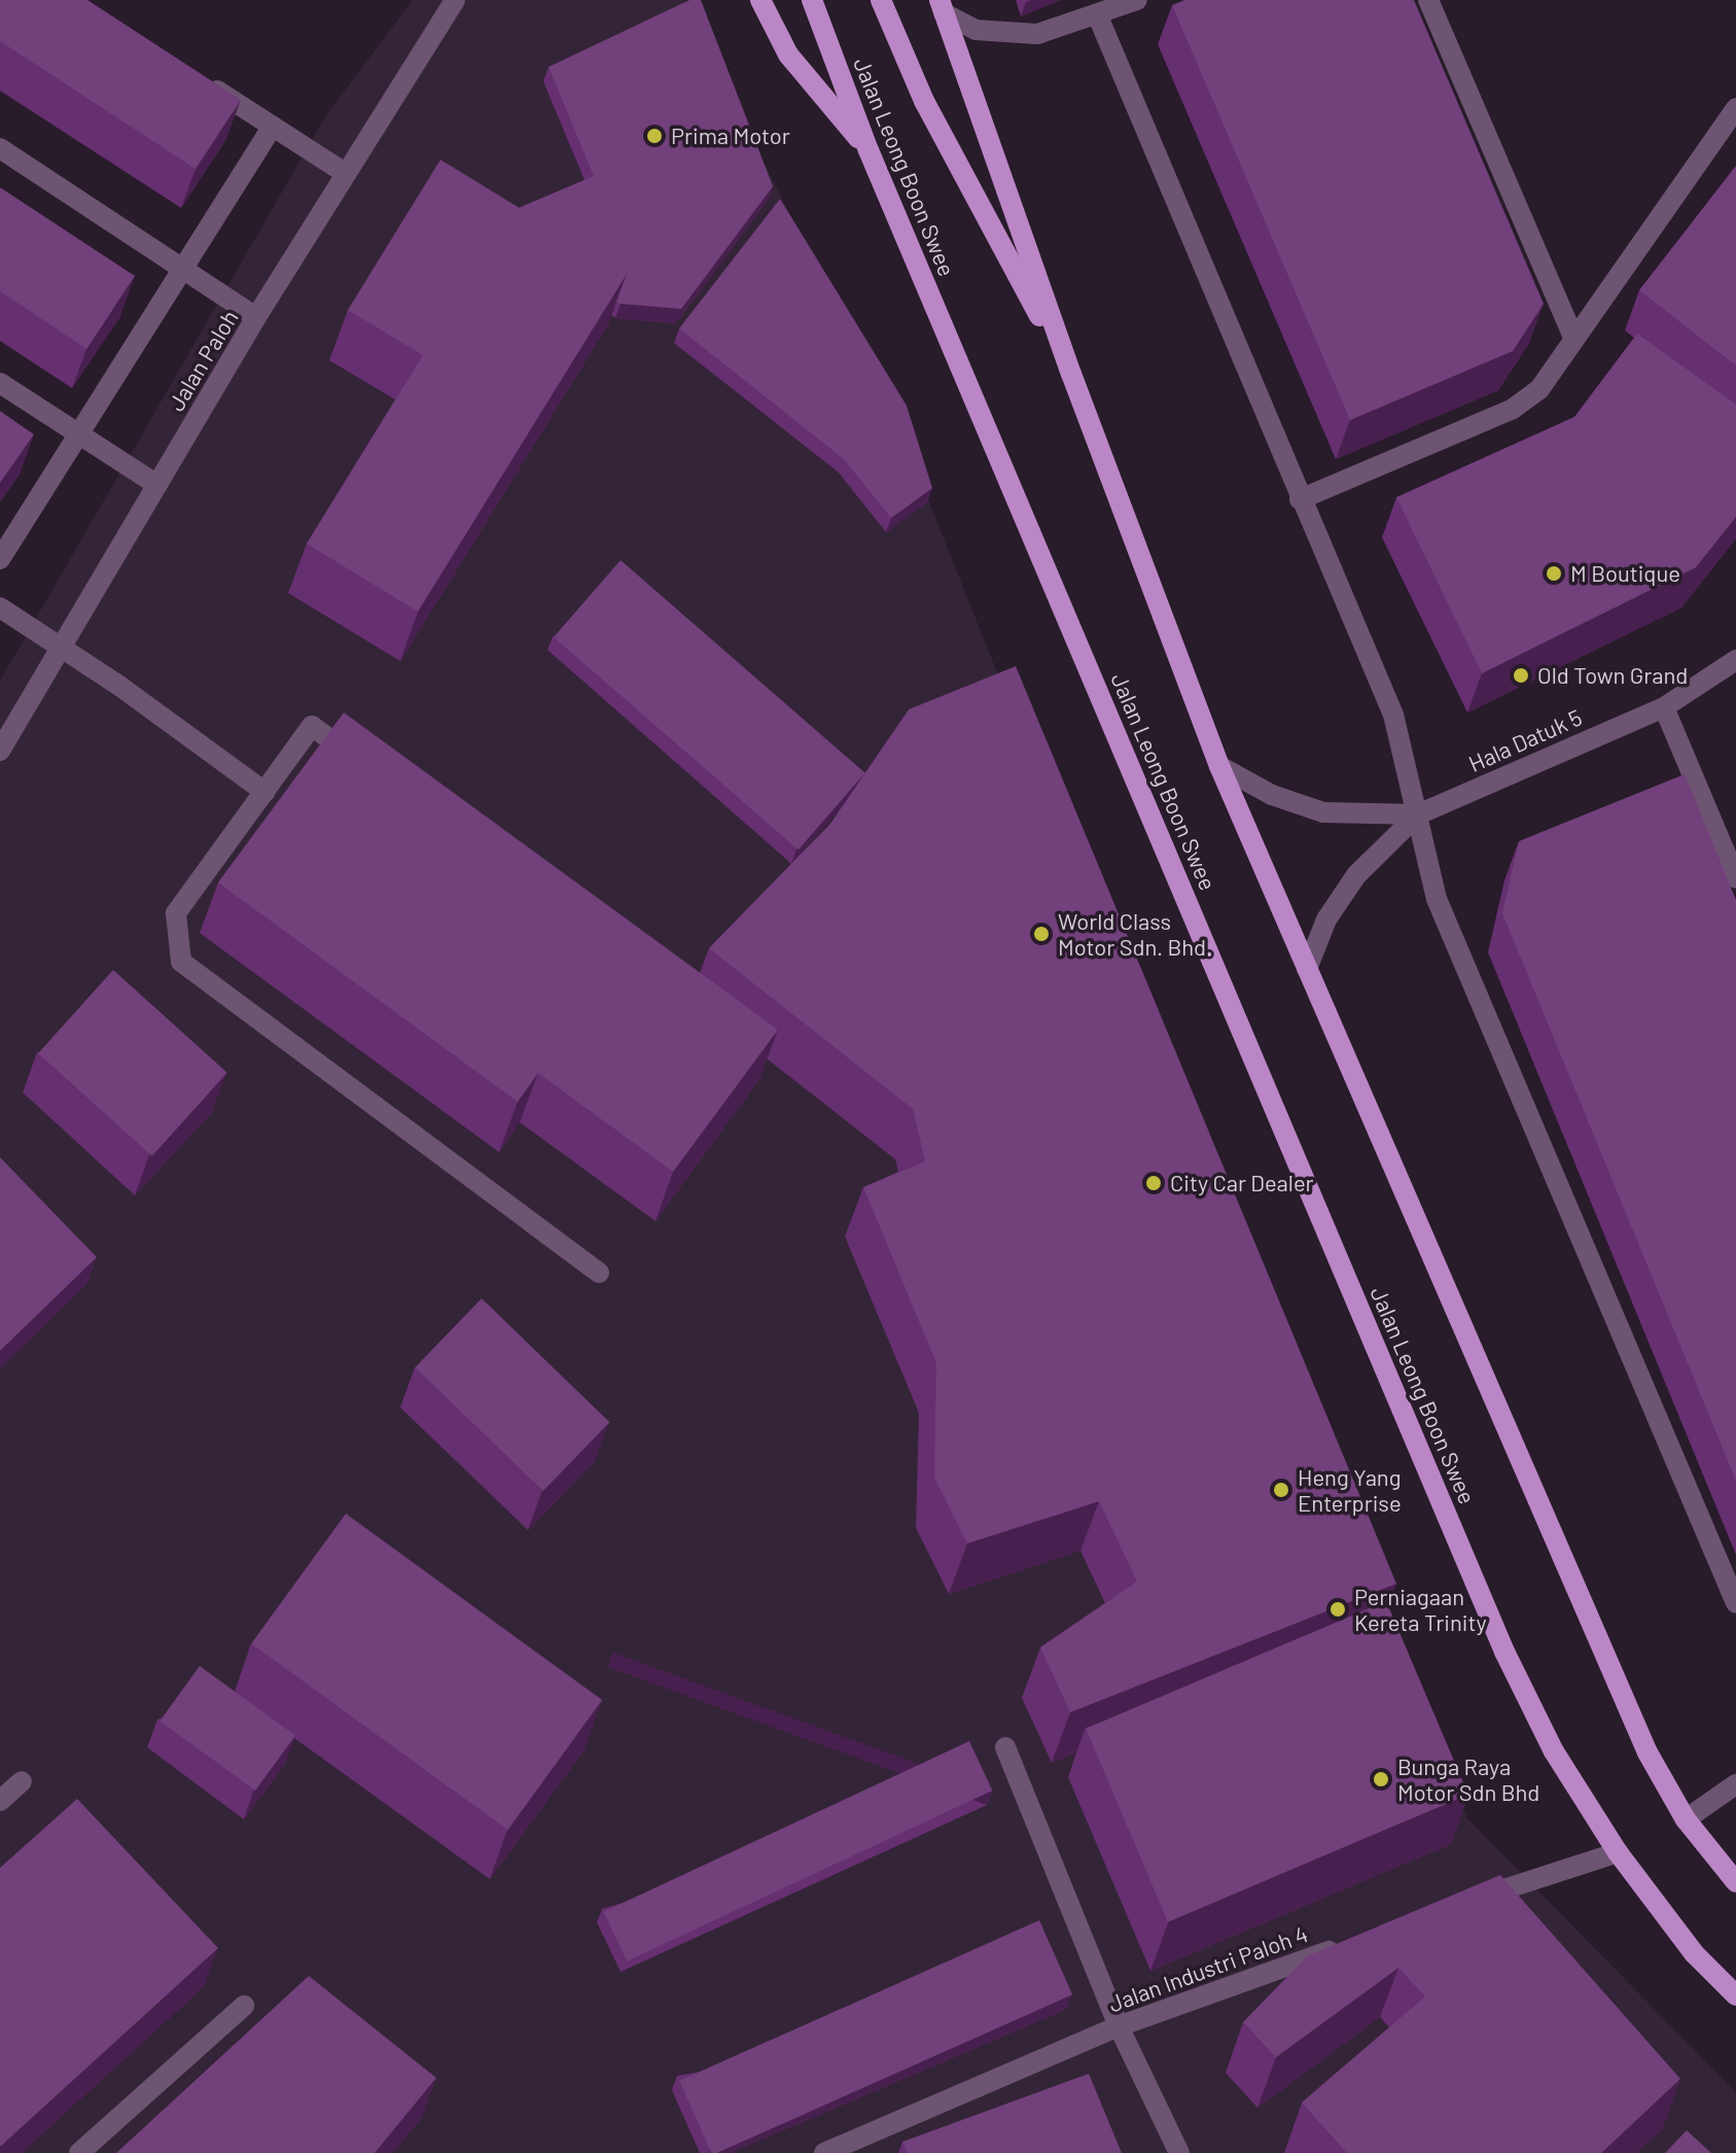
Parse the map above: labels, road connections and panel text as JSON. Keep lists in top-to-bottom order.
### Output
{
  "streets": {
    "main road": ["Jalan Leong Boon Swee"],
    "street": ["Jalan Paloh", "Hala Datuk 5", "Jalan Industri Paloh 4"]
  },
  "places": [
    "Prima Motor",
    "M Boutique",
    "Old Town Grand",
    "World Class Motor Sdn. Bhd.",
    "City Car Dealer",
    "Heng Yang Enterprise",
    "Perniagaan Kereta Trinity",
    "Bunga Raya Motor Sdn Bhd"
  ]
}
